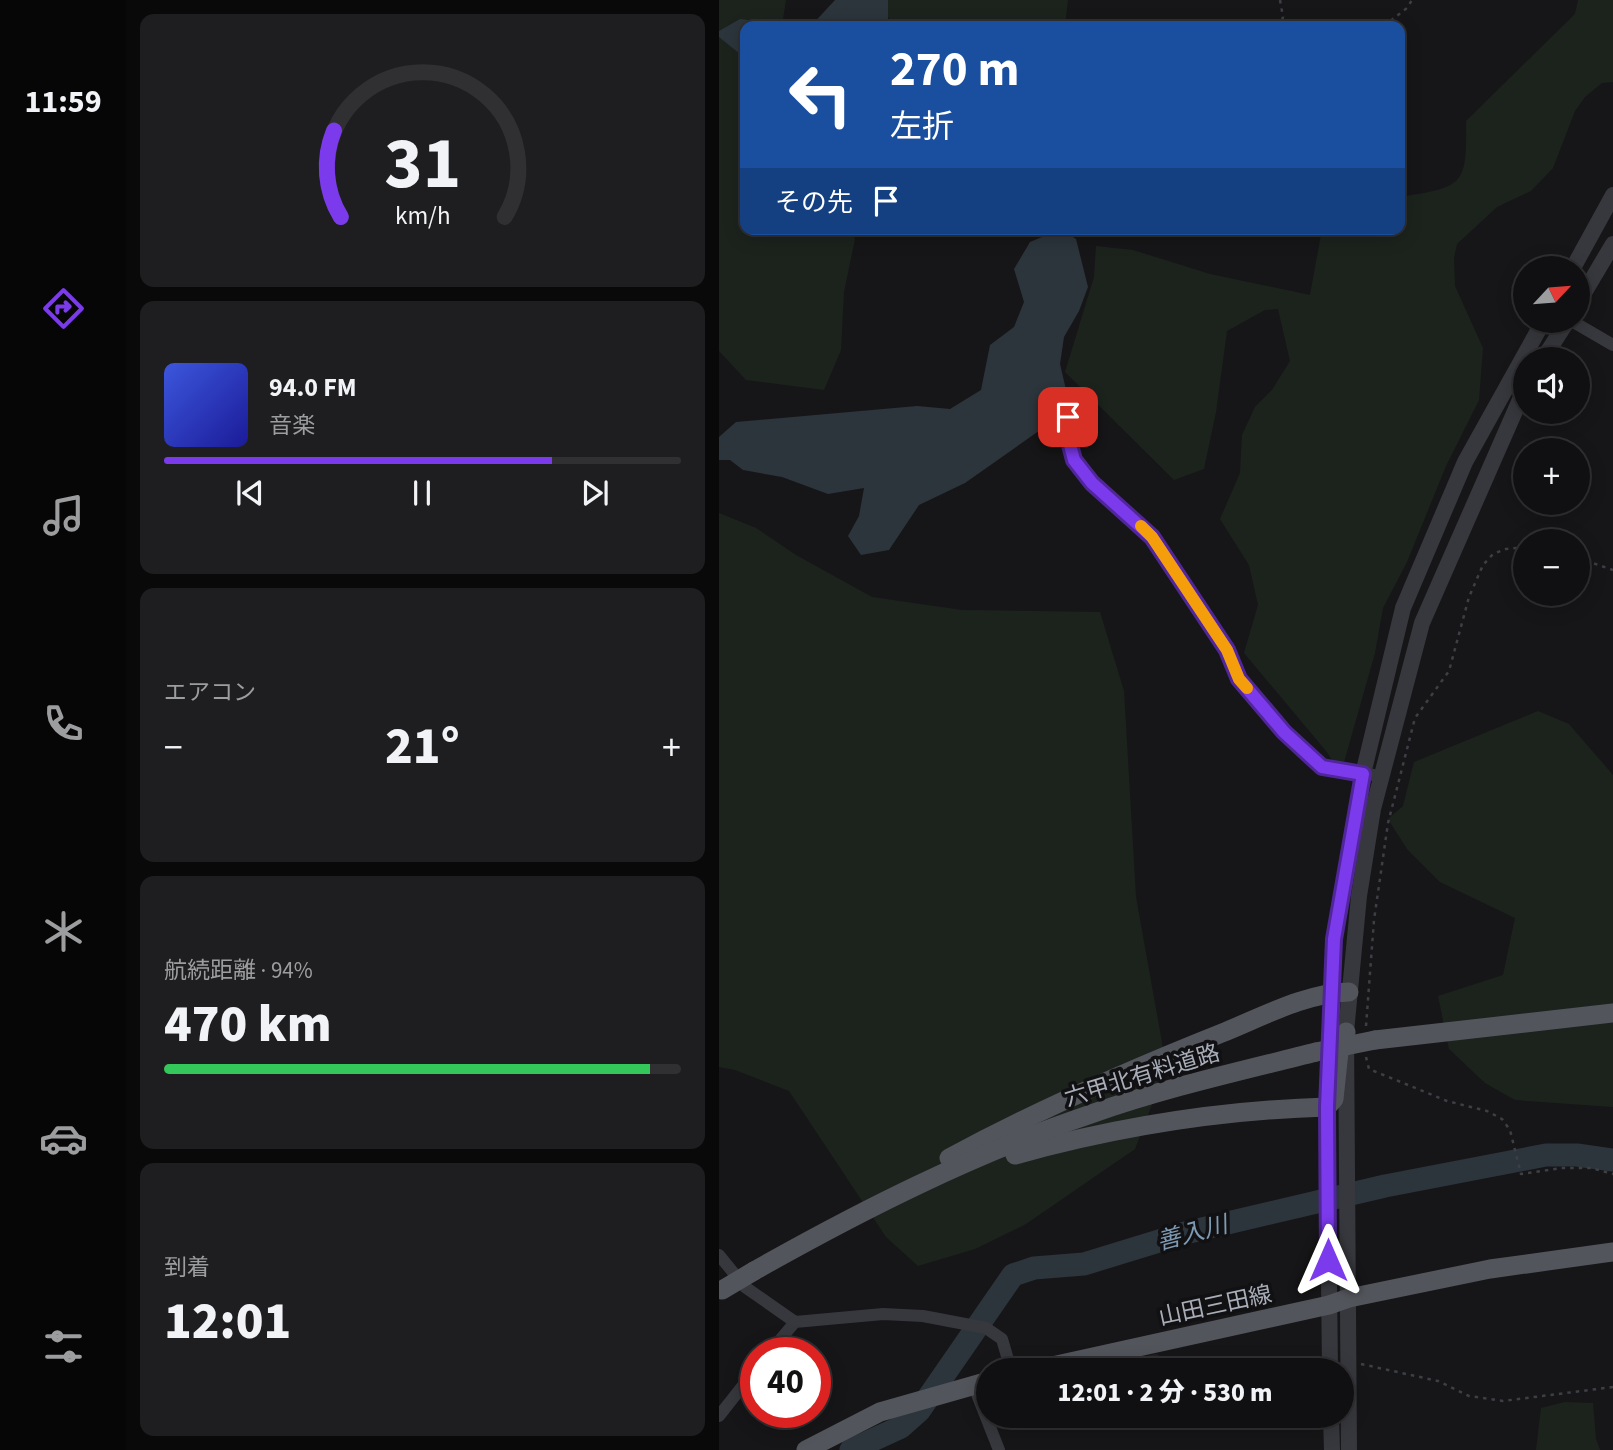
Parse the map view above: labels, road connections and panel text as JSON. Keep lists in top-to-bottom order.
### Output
{
  "streets": {
    "main road": ["六甲北有料道路", "山田三田線"]
  },
  "water": ["善入川"],
  "north": "top right",
  "page": {
    "tabs": "11:59",
    "turn": ["270 m", "左折"],
    "then": "その先",
    "map_buttons": ["+", "−"],
    "song": ["94.0 FM", "音楽"],
    "tile": [
      "エアコン",
      ["航続距離 · 94%", "470 km"],
      ["到着", "12:01"]
    ],
    "heat": ["−", "21°", "+"],
    "limit": "40",
    "trip": "12:01 · 2 分 · 530 m",
    "gauge": ["31", "km/h"]
  }
}
